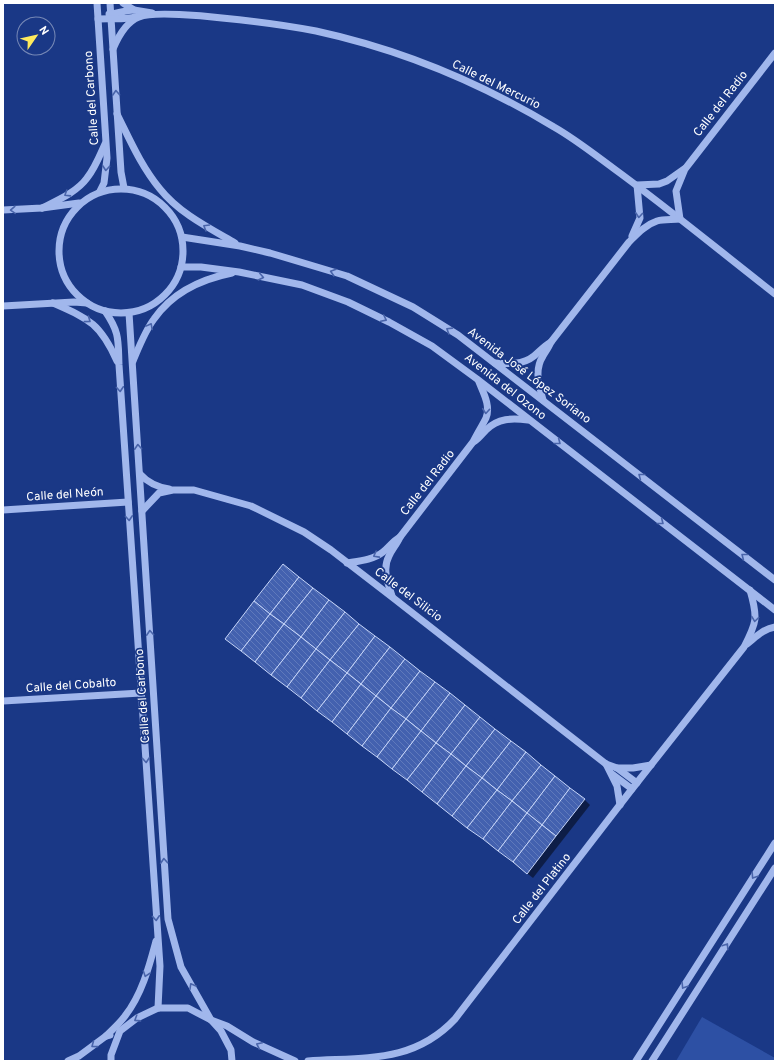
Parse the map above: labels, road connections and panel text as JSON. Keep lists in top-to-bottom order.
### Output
{
  "streets": {
    "street": [
      "Calle del Mercurio",
      "Calle del Carbono",
      "Calle del Radio",
      "Avenida José López Soriano",
      "Avenida del Ozono",
      "Calle del Neón",
      "Calle del Silicio",
      "Calle del Cobalto",
      "Calle del Platino"
    ]
  },
  "crossings": [
    ["Calle del Mercurio", "Calle del Radio"],
    ["Calle del Carbono", "Avenida José López Soriano"],
    ["Calle del Carbono", "Avenida del Ozono"],
    ["Calle del Carbono", "Calle del Neón"],
    ["Calle del Carbono", "Calle del Silicio"],
    ["Calle del Carbono", "Calle del Cobalto"],
    ["Calle del Radio", "Avenida del Ozono"],
    ["Calle del Radio", "Calle del Silicio"],
    ["Avenida José López Soriano", "Avenida del Ozono"],
    ["Avenida del Ozono", "Calle del Platino"],
    ["Calle del Silicio", "Calle del Platino"]
  ],
  "one_way": ["Avenida José López Soriano", "Avenida del Ozono"],
  "north": "top right"
}
